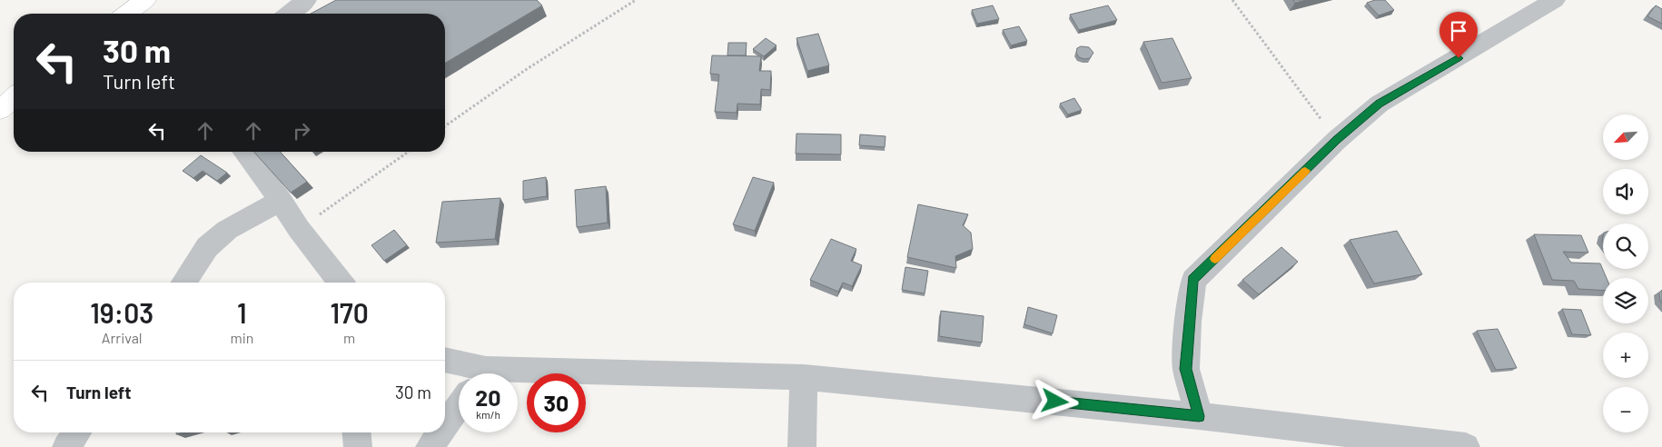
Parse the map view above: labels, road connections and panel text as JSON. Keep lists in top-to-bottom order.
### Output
{
  "north": "bottom left",
  "page": {
    "turn": ["30 m", "Turn left"],
    "map_buttons": ["+", "−"],
    "eta": [
      "19:03",
      "Arrival",
      "1",
      "min",
      "170",
      "m"
    ],
    "list": [
      {
        "name": "Turn left",
        "value": "30 m"
      }
    ],
    "speed": "20 km/h",
    "limit": "30"
  }
}
